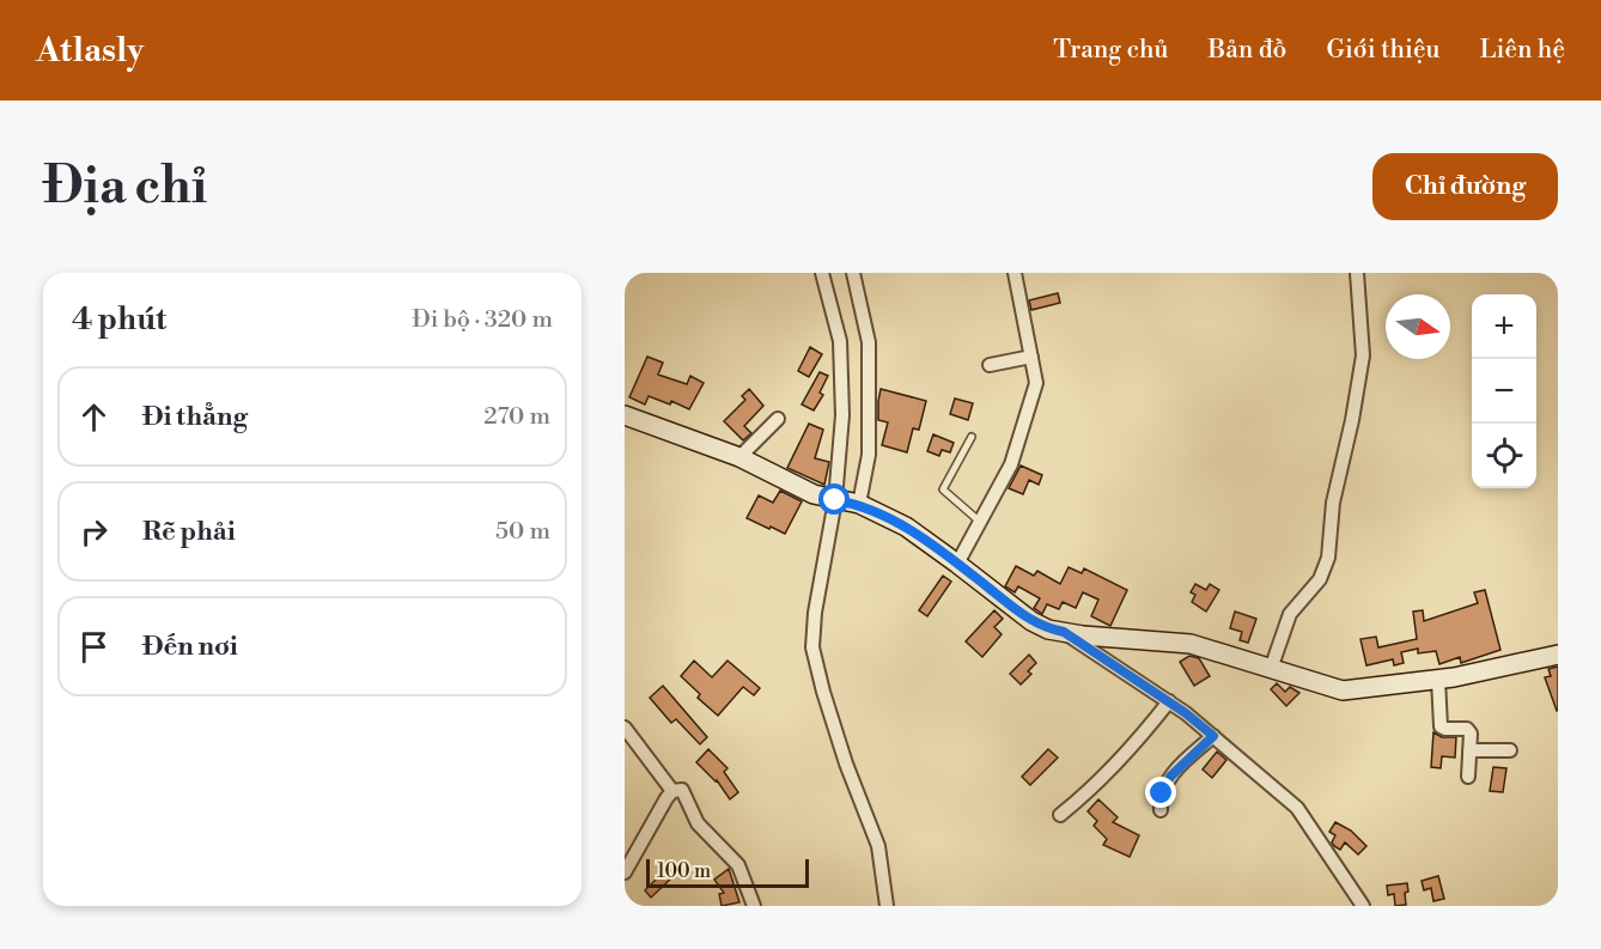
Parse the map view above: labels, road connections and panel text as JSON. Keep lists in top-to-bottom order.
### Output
{
  "scale_bar": "100 m",
  "north": "right",
  "page": {
    "header": "Atlasly",
    "nav": [
      "Trang chủ",
      "Bản đồ",
      "Giới thiệu",
      "Liên hệ"
    ],
    "buttons": "Chỉ đường",
    "title": "Địa chỉ",
    "heading": ["4 phút", "Đi bộ · 320 m"],
    "map_buttons": ["+", "−"],
    "list": [
      ["Đi thẳng", "270 m"],
      ["Rẽ phải", "50 m"],
      "Đến nơi"
    ],
    "scale": "100 m"
  }
}
